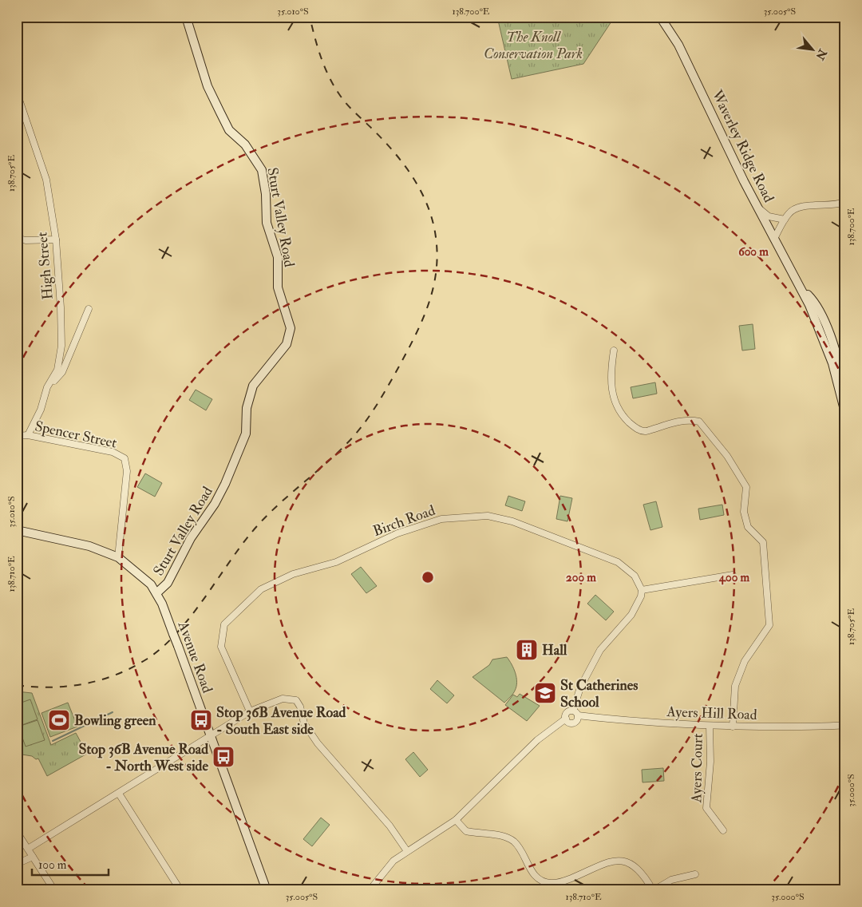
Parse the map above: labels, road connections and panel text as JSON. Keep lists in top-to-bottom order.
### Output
{
  "streets": {
    "street": [
      "Waverley Ridge Road",
      "Sturt Valley Road",
      "High Street",
      "Spencer Street",
      "Birch Road",
      "Avenue Road",
      "Ayers Hill Road",
      "Ayers Court"
    ]
  },
  "crossings": [
    ["Sturt Valley Road", "Avenue Road"],
    ["High Street", "Spencer Street"],
    ["Spencer Street", "Avenue Road"],
    ["Ayers Hill Road", "Ayers Court"]
  ],
  "parks": ["The Knoll Conservation Park"],
  "places": {
    "building": ["Hall"],
    "school or university": ["St Catherines School"],
    "sports": ["Bowling green"],
    "bus stop": ["Stop 36B Avenue Road - South East side", "Stop 36B Avenue Road - North West side"]
  },
  "scale_bar": "100 m",
  "north": "bottom right",
  "coordinates": [
    "35.010°S",
    "138.700°E",
    "35.005°S",
    "138.705°E",
    "138.710°E",
    "35.000°S"
  ],
  "rings": ["600 m", "200 m", "400 m"]
}
